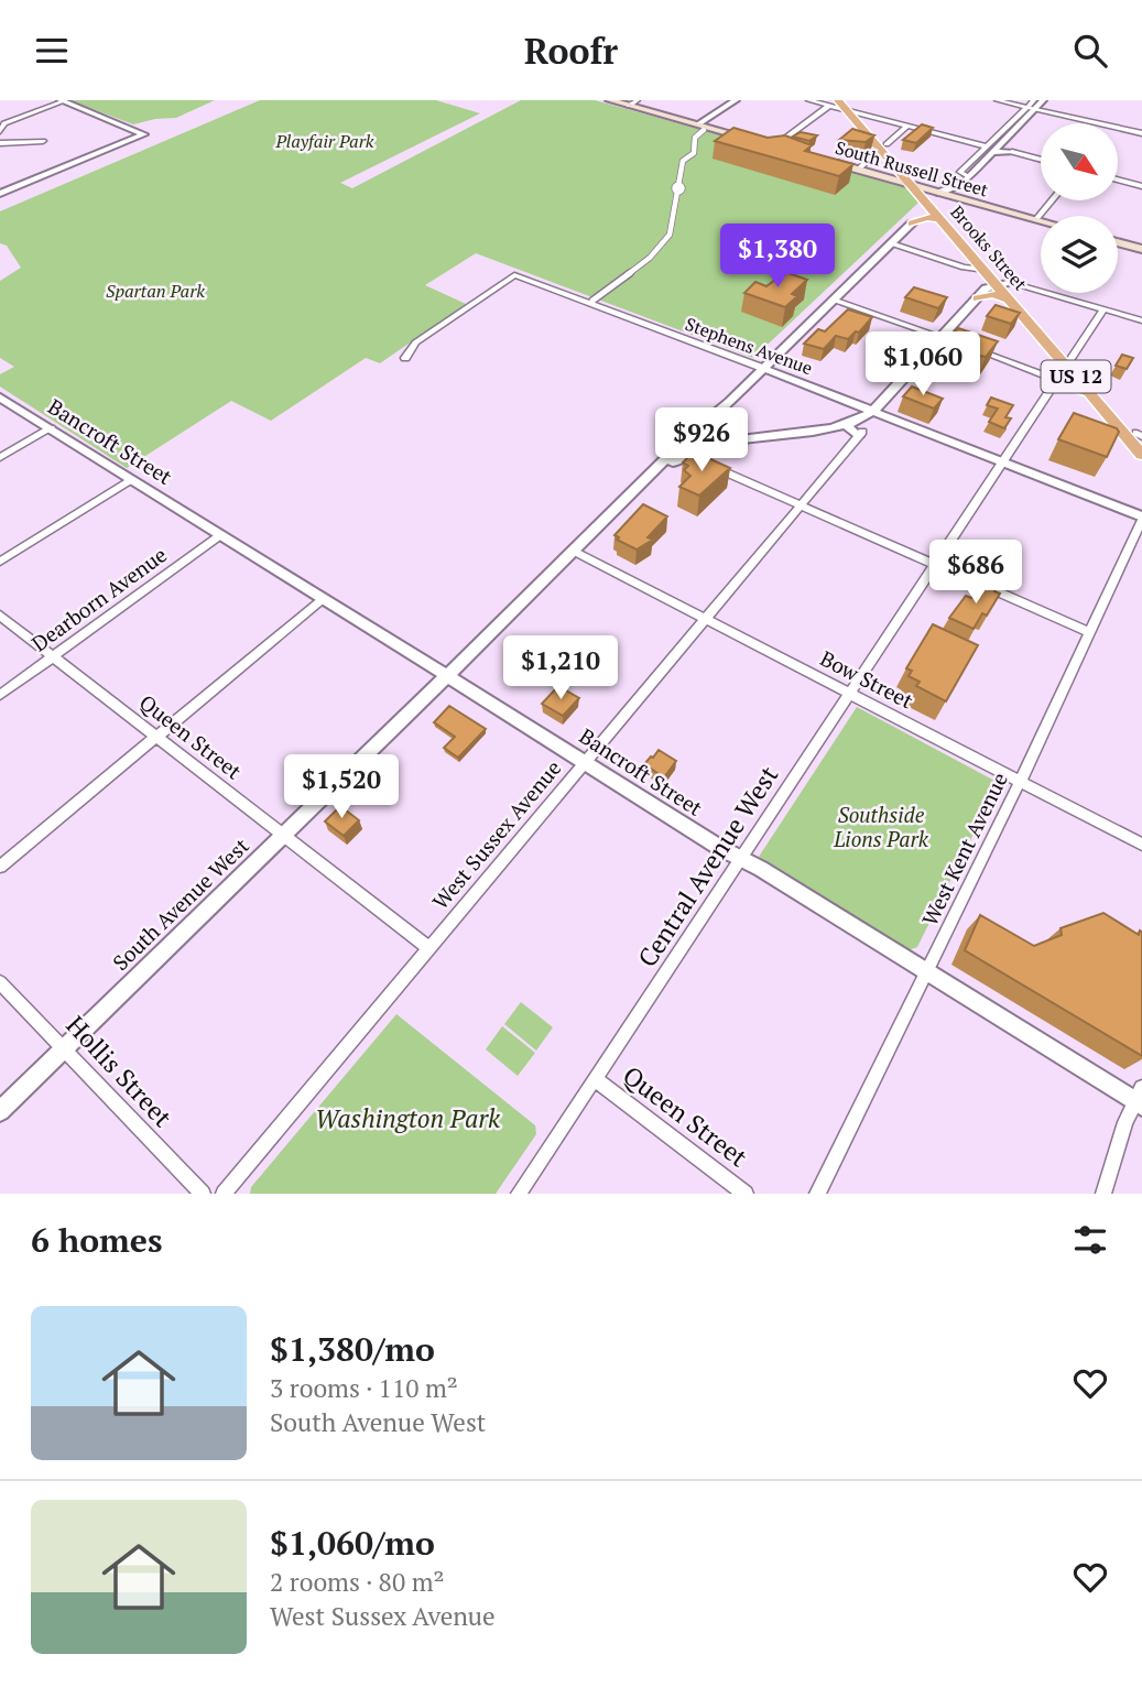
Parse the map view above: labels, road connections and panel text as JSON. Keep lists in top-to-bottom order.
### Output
{
  "streets": {
    "highway": ["Brooks Street", "US 12"],
    "main road": ["South Russell Street"],
    "street": [
      "Stephens Avenue",
      "Bancroft Street",
      "Dearborn Avenue",
      "Bow Street",
      "Queen Street",
      "West Sussex Avenue",
      "West Kent Avenue",
      "Central Avenue West",
      "South Avenue West",
      "Hollis Street"
    ]
  },
  "crossings": [
    ["South Russell Street", "Brooks Street"],
    ["Brooks Street", "Central Avenue West"],
    ["Stephens Avenue", "West Kent Avenue"],
    ["Stephens Avenue", "Central Avenue West"],
    ["Stephens Avenue", "South Avenue West"],
    ["Bancroft Street", "Dearborn Avenue"],
    ["Bancroft Street", "West Sussex Avenue"],
    ["Bancroft Street", "West Kent Avenue"],
    ["Bancroft Street", "Central Avenue West"],
    ["Bancroft Street", "South Avenue West"],
    ["Dearborn Avenue", "Queen Street"],
    ["Bow Street", "West Sussex Avenue"],
    ["Bow Street", "West Kent Avenue"],
    ["Bow Street", "Central Avenue West"],
    ["Bow Street", "South Avenue West"],
    ["Queen Street", "West Sussex Avenue"],
    ["Queen Street", "Central Avenue West"],
    ["Queen Street", "South Avenue West"],
    ["South Avenue West", "Hollis Street"]
  ],
  "parks": [
    "Playfair Park",
    "Spartan Park",
    "Southside Lions Park",
    "Washington Park"
  ],
  "north": "bottom right",
  "page": {
    "header": "Roofr",
    "price": [
      "$1,380",
      "$1,060",
      "$926",
      "$686",
      "$1,210",
      "$1,520"
    ],
    "heading": "6 homes",
    "list": [
      {
        "name": "$1,380/mo",
        "note": "3 rooms · 110 m² · South Avenue West"
      },
      {
        "name": "$1,060/mo",
        "note": "2 rooms · 80 m² · West Sussex Avenue"
      }
    ]
  }
}
